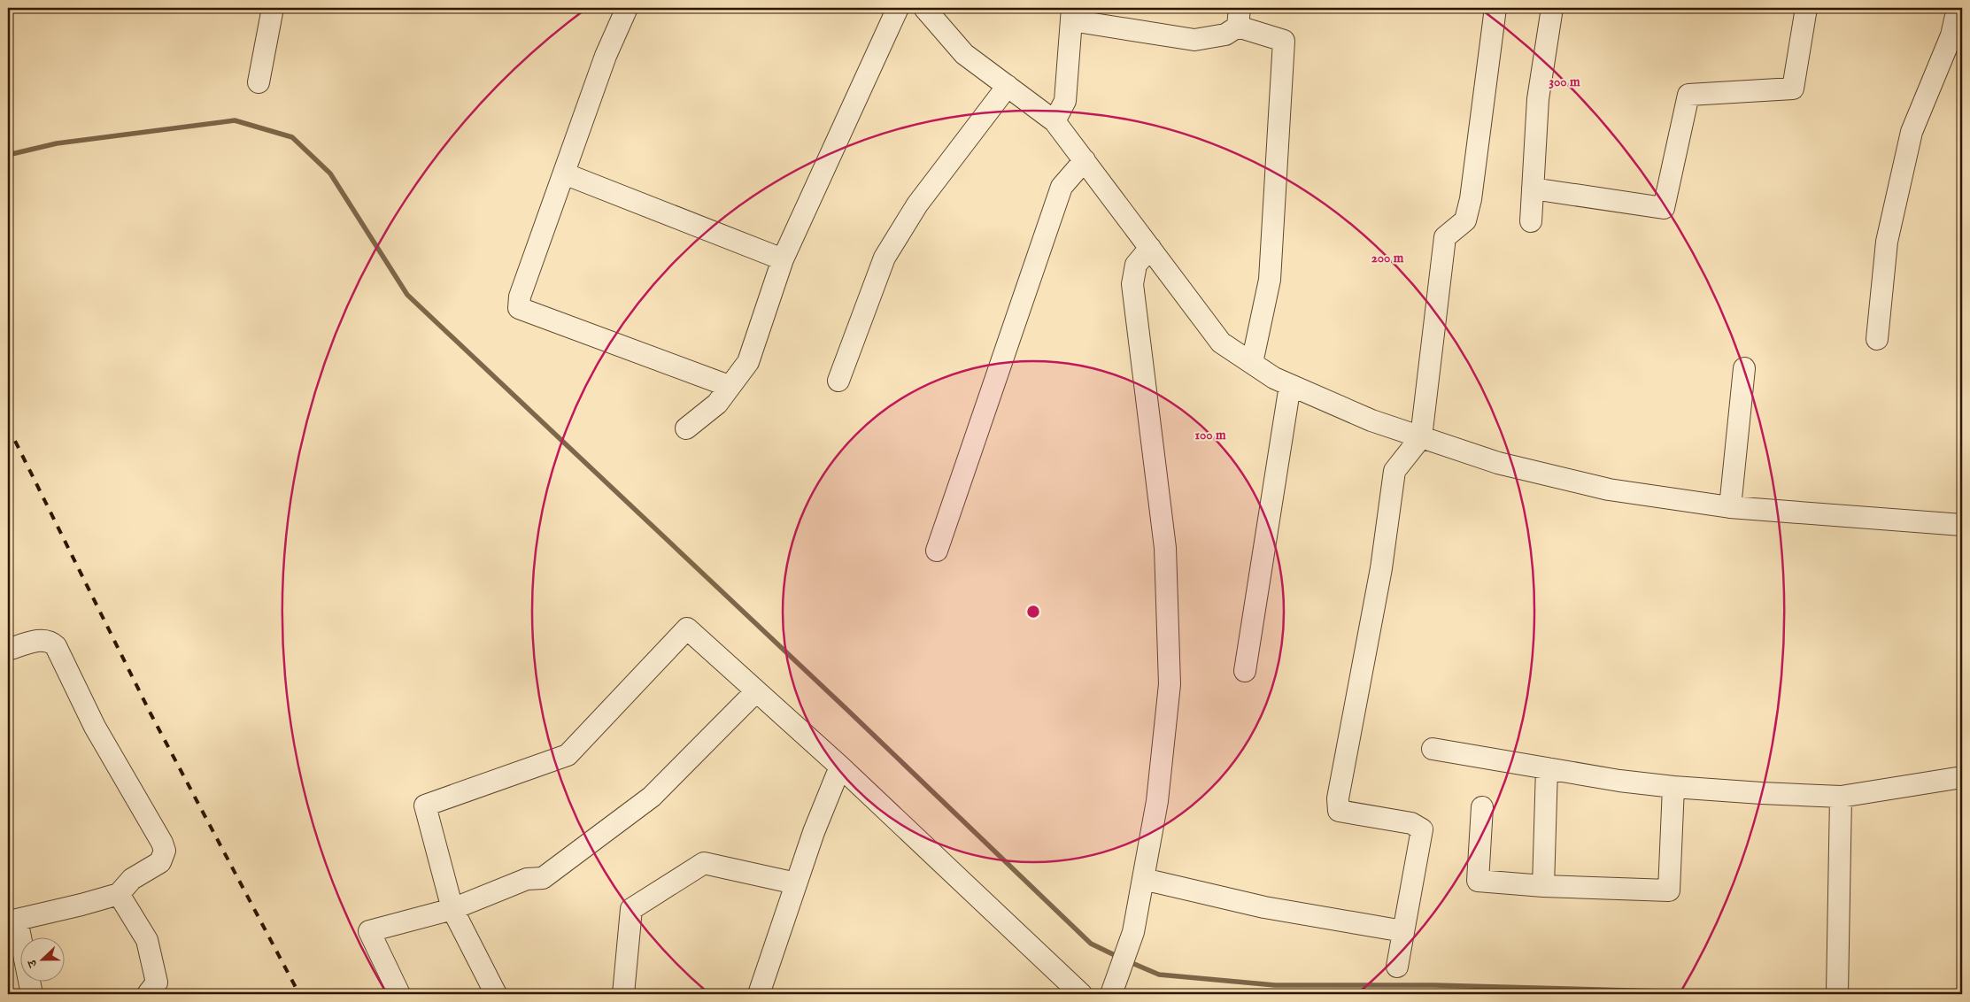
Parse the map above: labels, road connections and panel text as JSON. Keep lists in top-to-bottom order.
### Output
{
  "north": "left",
  "rings": ["300 m", "200 m", "100 m"]
}
